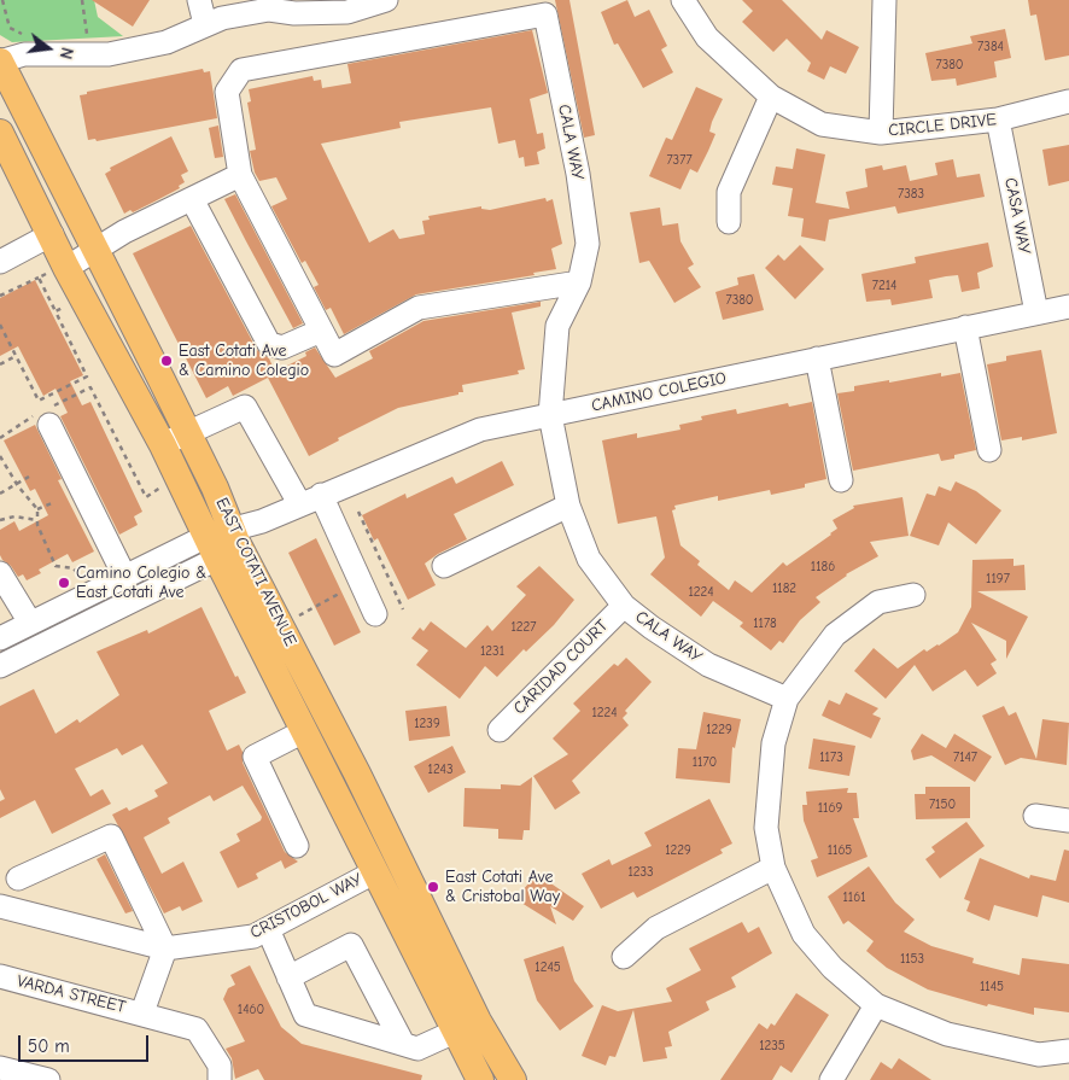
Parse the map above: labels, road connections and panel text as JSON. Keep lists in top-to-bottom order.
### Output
{
  "streets": {
    "main road": ["EAST COTATI AVENUE"],
    "street": [
      "CIRCLE DRIVE",
      "CALA WAY",
      "CASA WAY",
      "CAMINO COLEGIO",
      "CARIDAD COURT",
      "CRISTOBOL WAY",
      "VARDA STREET"
    ]
  },
  "crossings": [
    ["CIRCLE DRIVE", "CASA WAY"],
    ["CALA WAY", "CAMINO COLEGIO"],
    ["CALA WAY", "CARIDAD COURT"],
    ["CASA WAY", "CAMINO COLEGIO"],
    ["CAMINO COLEGIO", "EAST COTATI AVENUE"],
    ["EAST COTATI AVENUE", "CRISTOBOL WAY"]
  ],
  "places": ["East Cotati Ave & Camino Colegio", "Camino Colegio & East Cotati Ave", "East Cotati Ave & Cristobal Way"],
  "house_numbers": [
    "7384",
    "7380",
    "7377",
    "7383",
    "7214",
    "7380",
    "1186",
    "1197",
    "1182",
    "1224",
    "1178",
    "1227",
    "1231",
    "1224",
    "1239",
    "1229",
    "1173",
    "7147",
    "1170",
    "1243",
    "7150",
    "1169",
    "1229",
    "1165",
    "1233",
    "1161",
    "1153",
    "1245",
    "1145",
    "1460",
    "1235"
  ],
  "scale_bar": "50 m",
  "north": "right"
}
